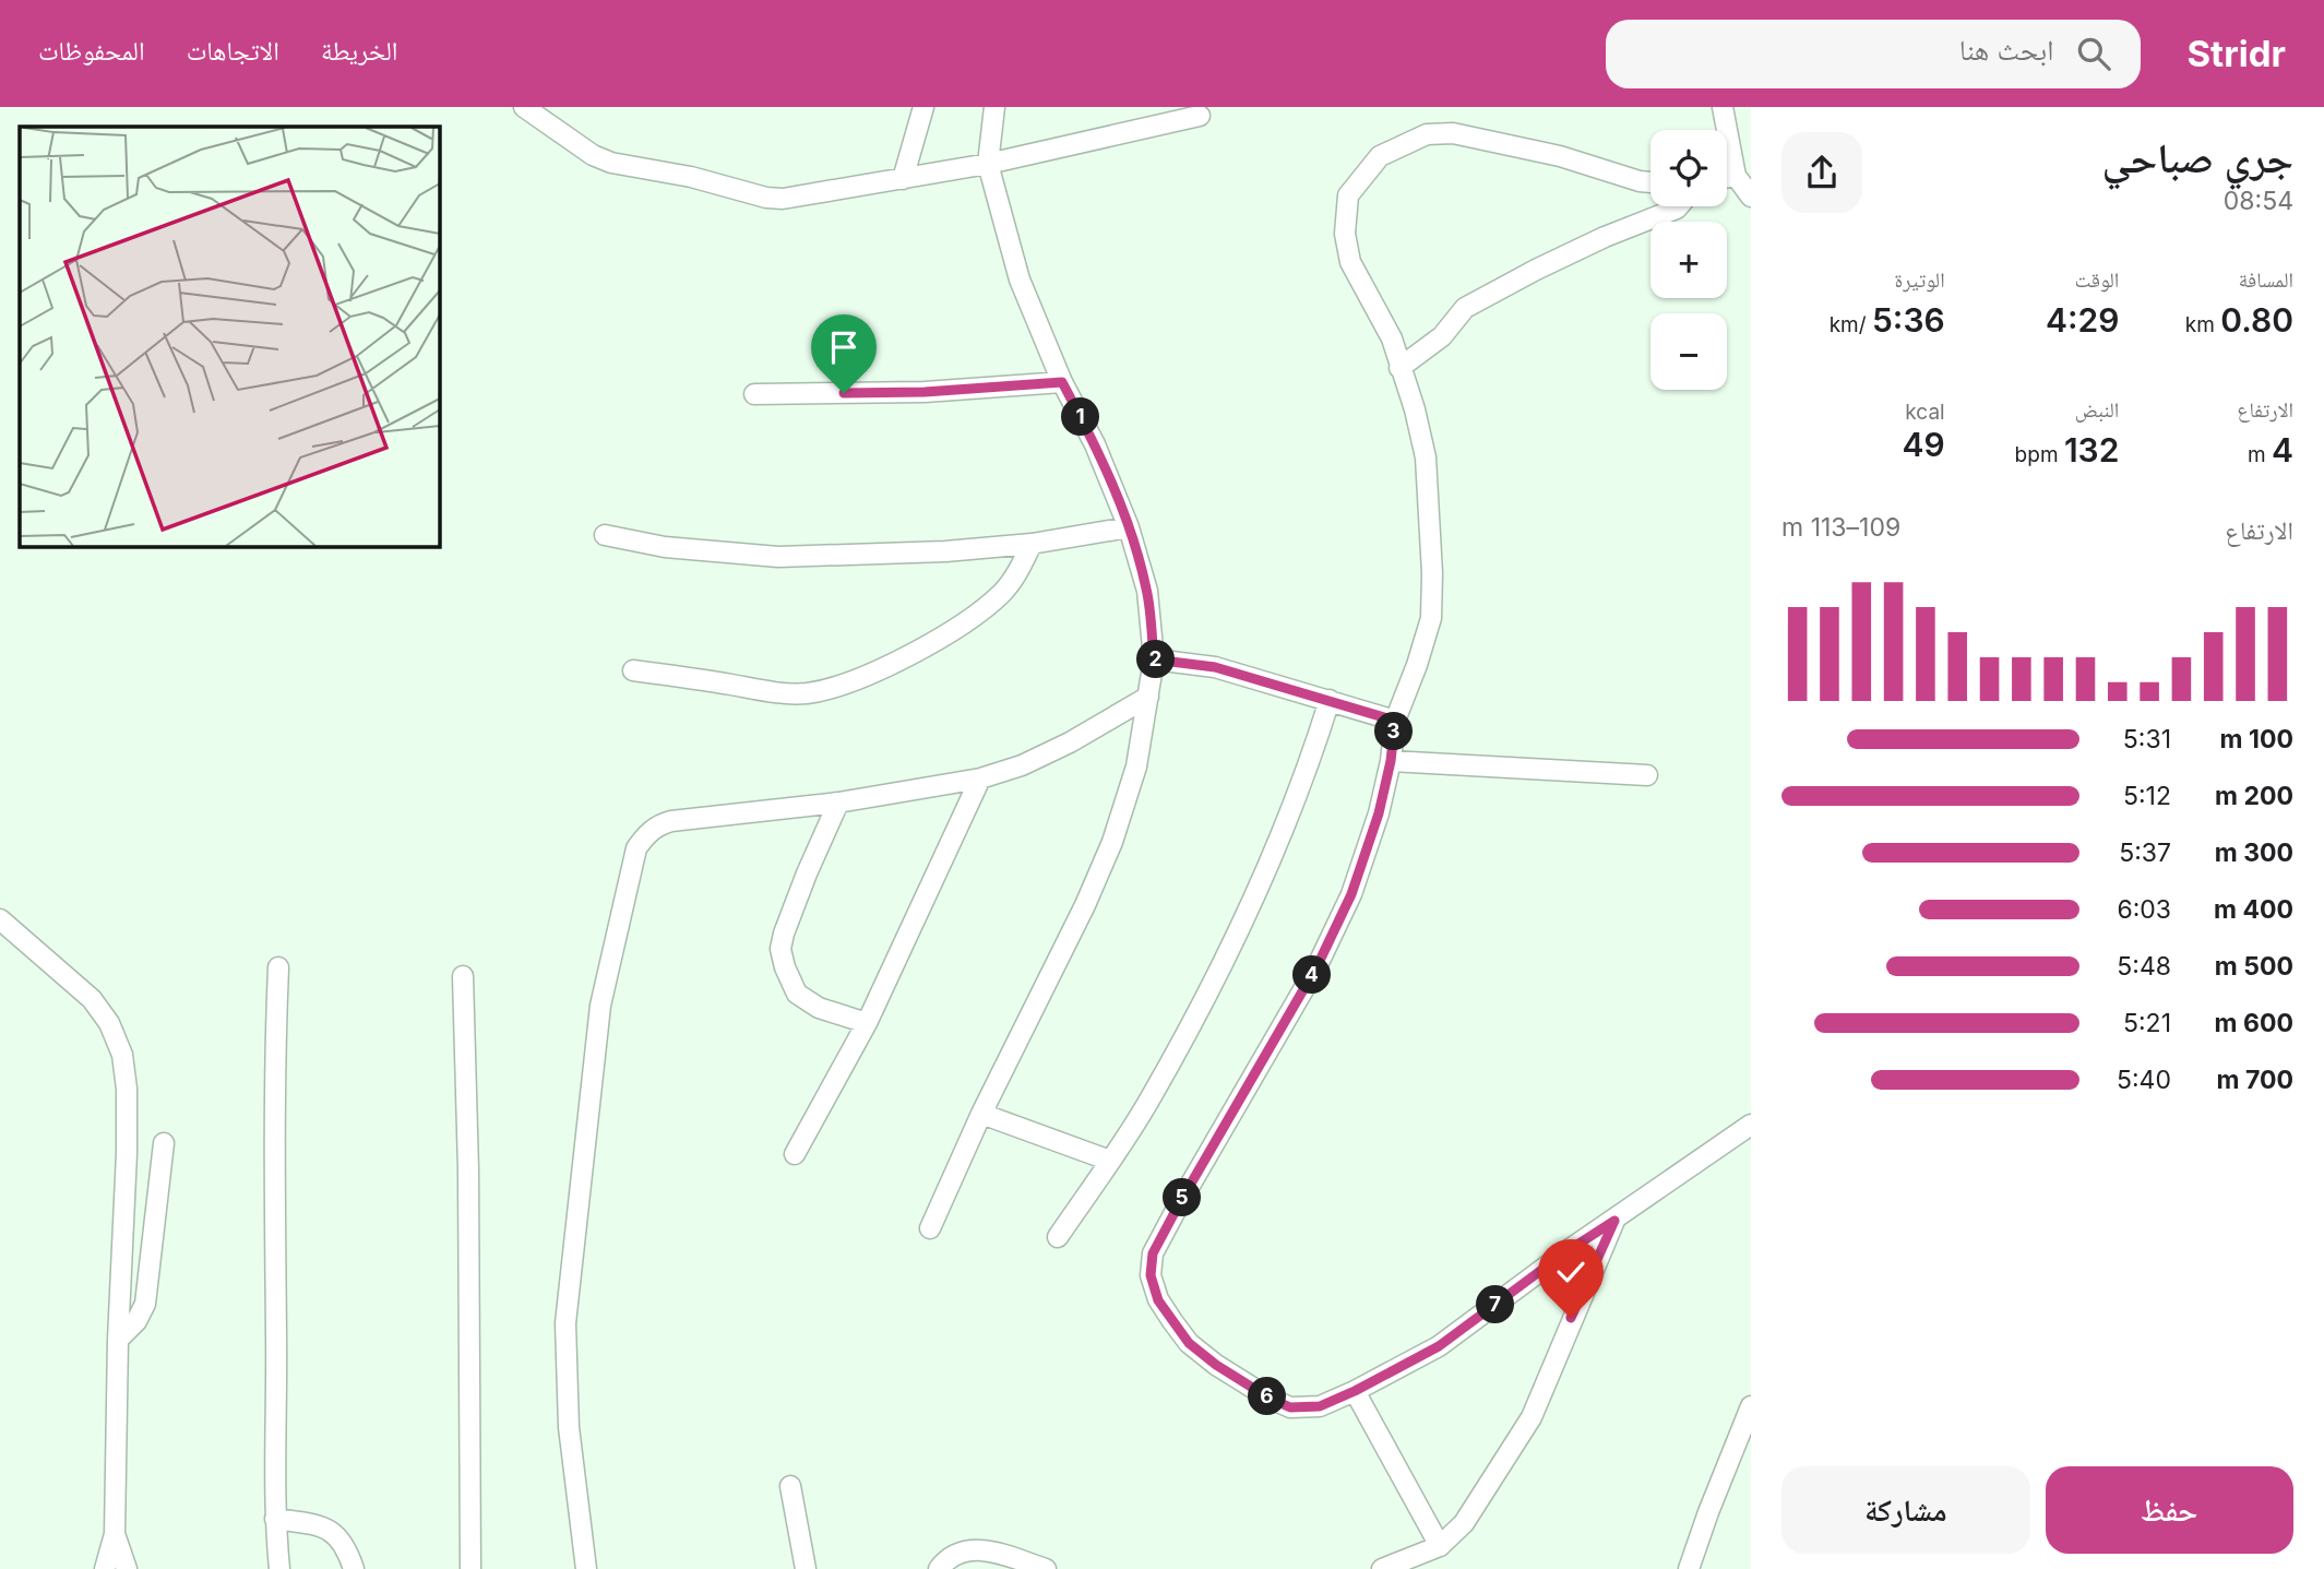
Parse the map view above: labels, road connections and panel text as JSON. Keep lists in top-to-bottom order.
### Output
{
  "page": {
    "header": "Stridr",
    "search": "ابحث هنا",
    "nav": ["الخريطة", "الاتجاهات", "المحفوظات"],
    "heading": ["جري صباحي", "08:54"],
    "map_buttons": ["+", "−"],
    "stats": [
      ["المسافة", "0.80 km"],
      ["الوقت", "4:29"],
      ["الوتيرة", "5:36 /km"],
      ["الارتفاع", "4 m"],
      ["النبض", "132 bpm"],
      ["kcal", "49"]
    ],
    "pins": [
      "1",
      "2",
      "3",
      "4",
      "5",
      "7",
      "6"
    ],
    "chart": ["الارتفاع", "109–113 m"],
    "list": [
      {
        "name": "100 m",
        "note": "5:31"
      },
      {
        "name": "200 m",
        "note": "5:12"
      },
      {
        "name": "300 m",
        "note": "5:37"
      },
      {
        "name": "400 m",
        "note": "6:03"
      },
      {
        "name": "500 m",
        "note": "5:48"
      },
      {
        "name": "600 m",
        "note": "5:21"
      },
      {
        "name": "700 m",
        "note": "5:40"
      }
    ],
    "buttons": ["حفظ", "مشاركة"]
  }
}
